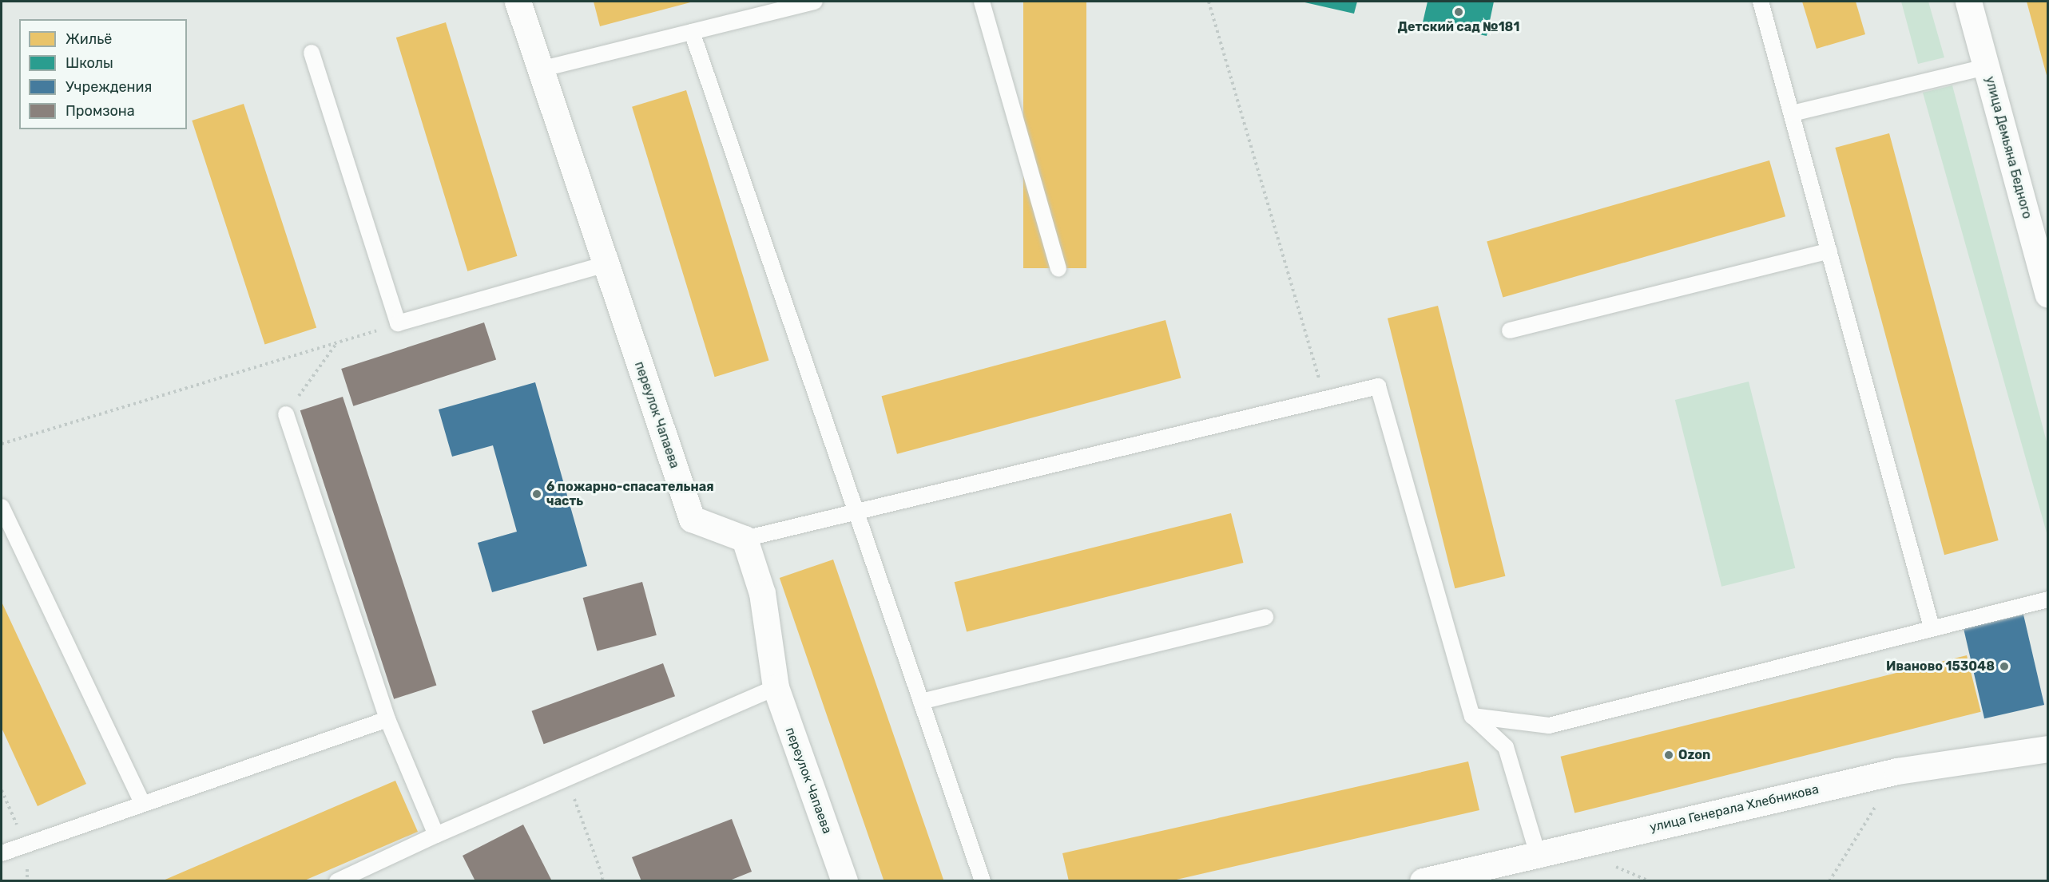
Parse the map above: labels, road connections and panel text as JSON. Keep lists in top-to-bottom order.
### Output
{
  "streets": {
    "street": ["улица Демьяна Бедного", "переулок Чапаева", "улица Генерала Хлебникова"]
  },
  "places": [
    "Детский сад №181",
    "6 пожарно-спасательная часть",
    "Иваново 153048",
    "Ozon"
  ],
  "legend": [
    "Жильё",
    "Школы",
    "Учреждения",
    "Промзона"
  ]
}
